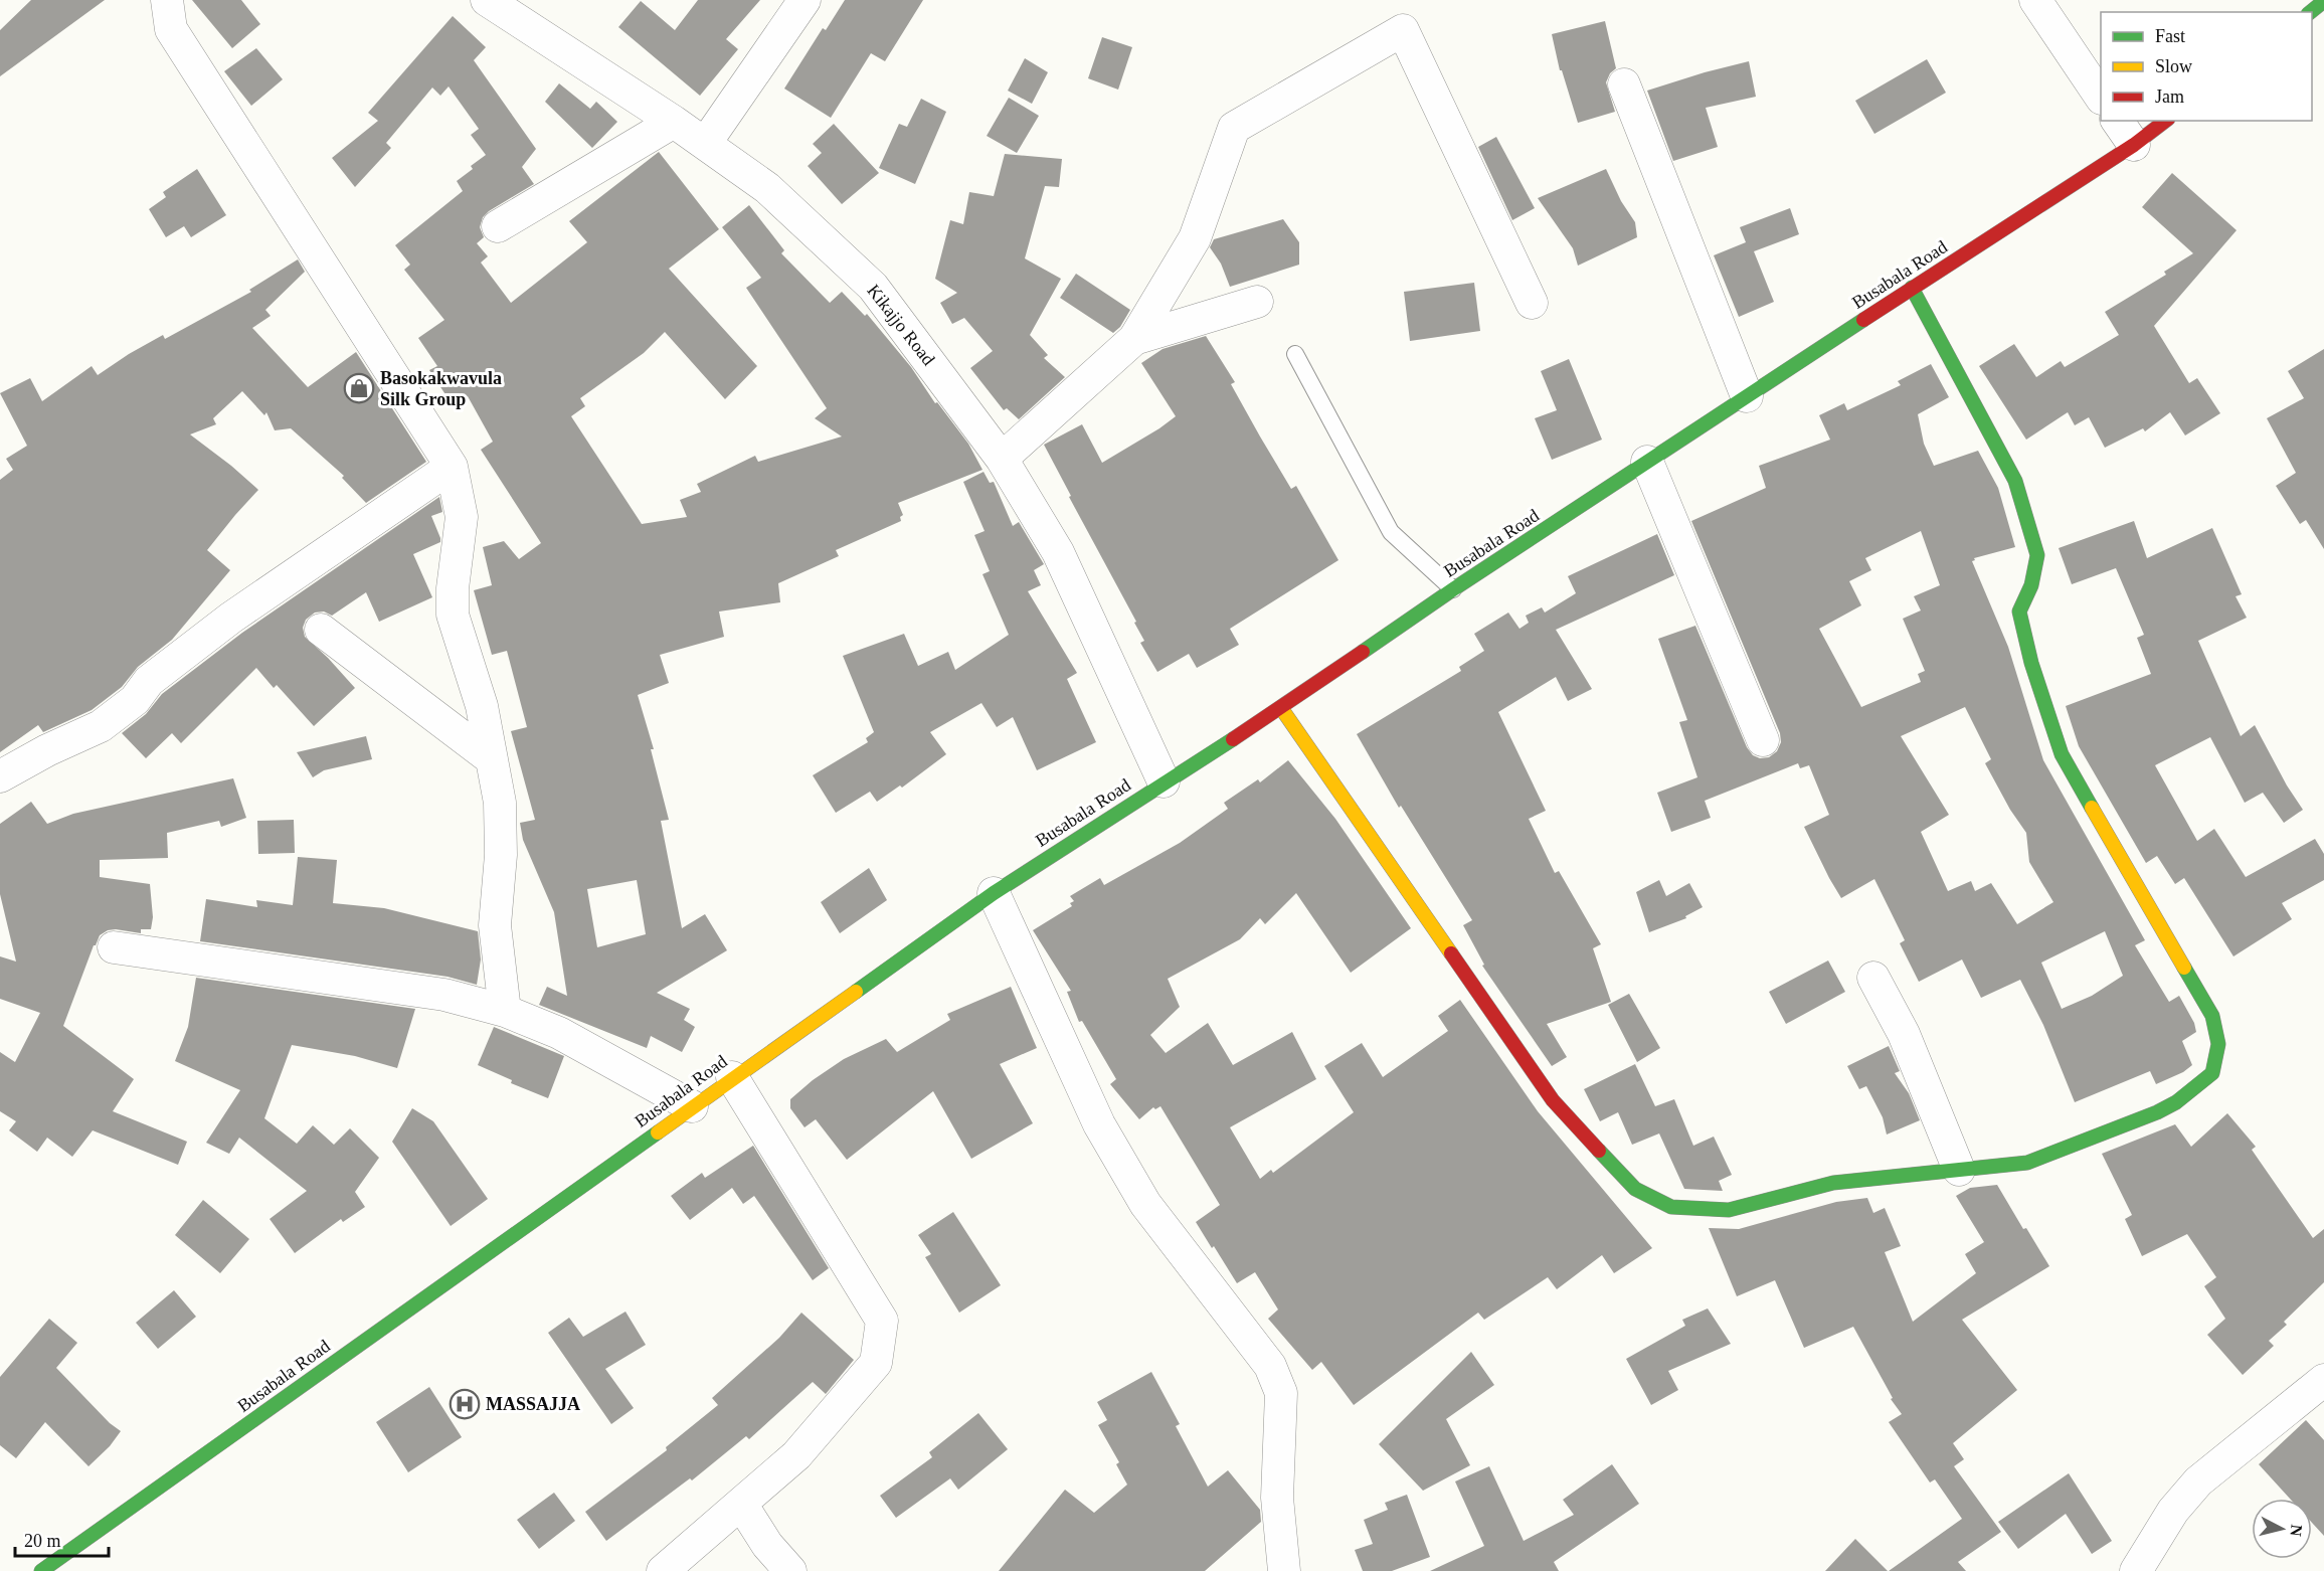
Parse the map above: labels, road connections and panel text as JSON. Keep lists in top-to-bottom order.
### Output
{
  "streets": {
    "street": ["Busabala Road", "Kikajjo Road"]
  },
  "crossings": [
    ["Busabala Road", "Kikajjo Road"]
  ],
  "places": {
    "shop": ["Basokakwavula Silk Group"],
    "hospital": ["MASSAJJA"]
  },
  "legend": ["Fast", "Slow", "Jam"],
  "scale_bar": "20 m",
  "north": "right"
}
